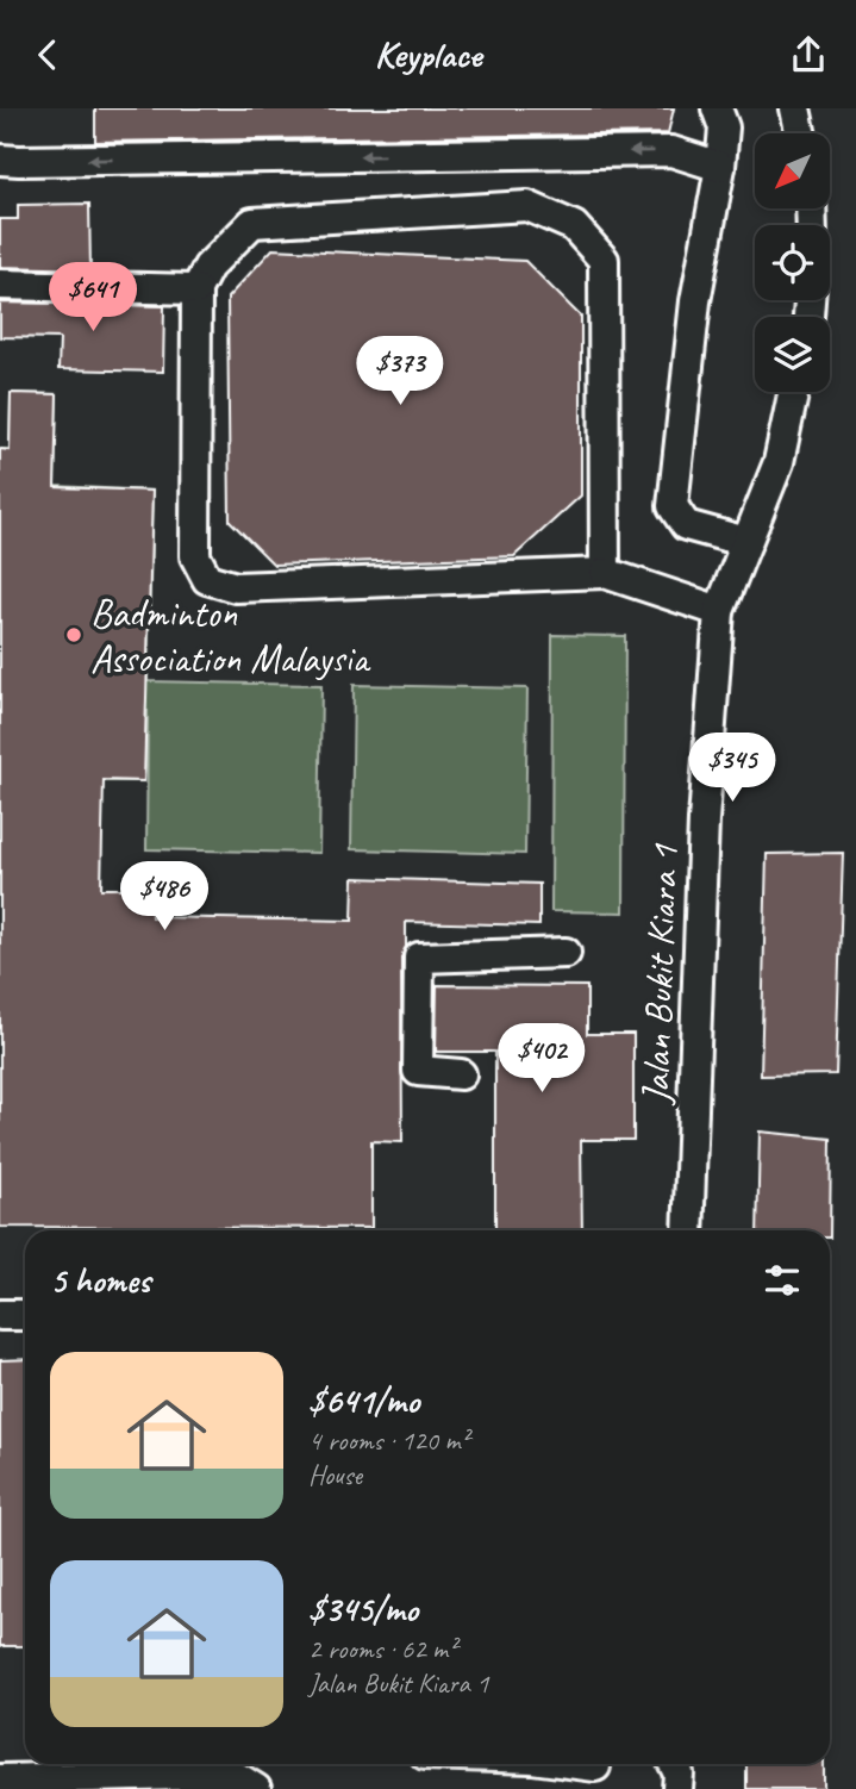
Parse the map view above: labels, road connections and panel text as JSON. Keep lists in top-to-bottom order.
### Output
{
  "streets": {
    "street": ["Jalan Bukit Kiara 1"]
  },
  "places": ["Badminton Association Malaysia"],
  "north": "bottom left",
  "page": {
    "header": "Keyplace",
    "price": [
      "$641",
      "$373",
      "$345",
      "$486",
      "$402"
    ],
    "heading": "5 homes",
    "list": [
      {
        "name": "$641/mo",
        "note": "4 rooms · 120 m² · House"
      },
      {
        "name": "$345/mo",
        "note": "2 rooms · 62 m² · Jalan Bukit Kiara 1"
      }
    ]
  }
}
